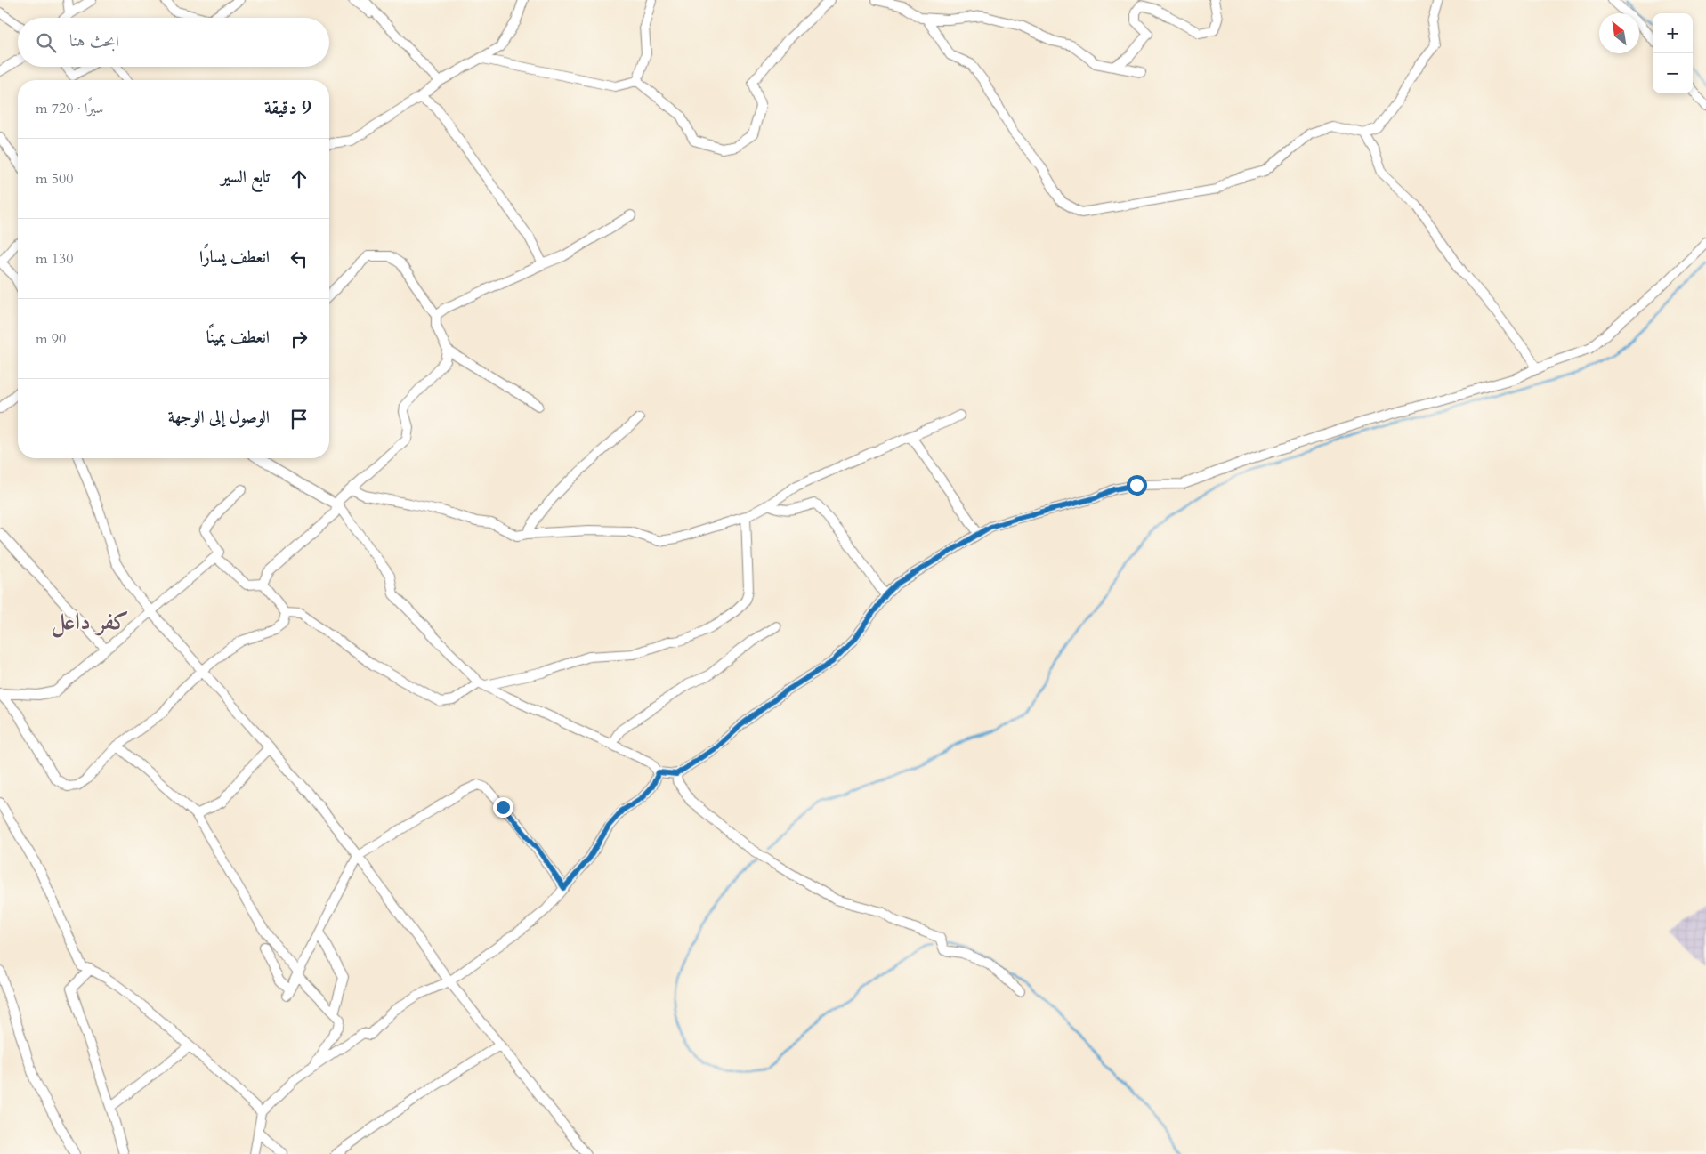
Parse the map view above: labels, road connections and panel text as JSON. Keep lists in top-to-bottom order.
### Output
{
  "districts": ["كفر داعل"],
  "north": "top left",
  "page": {
    "map_buttons": ["+", "−"],
    "search": "ابحث هنا",
    "heading": ["9 دقيقة", "سيرًا · 720 m"],
    "list": [
      ["تابع السير", "500 m"],
      ["انعطف يسارًا", "130 m"],
      ["انعطف يمينًا", "90 m"],
      "الوصول إلى الوجهة"
    ]
  }
}
